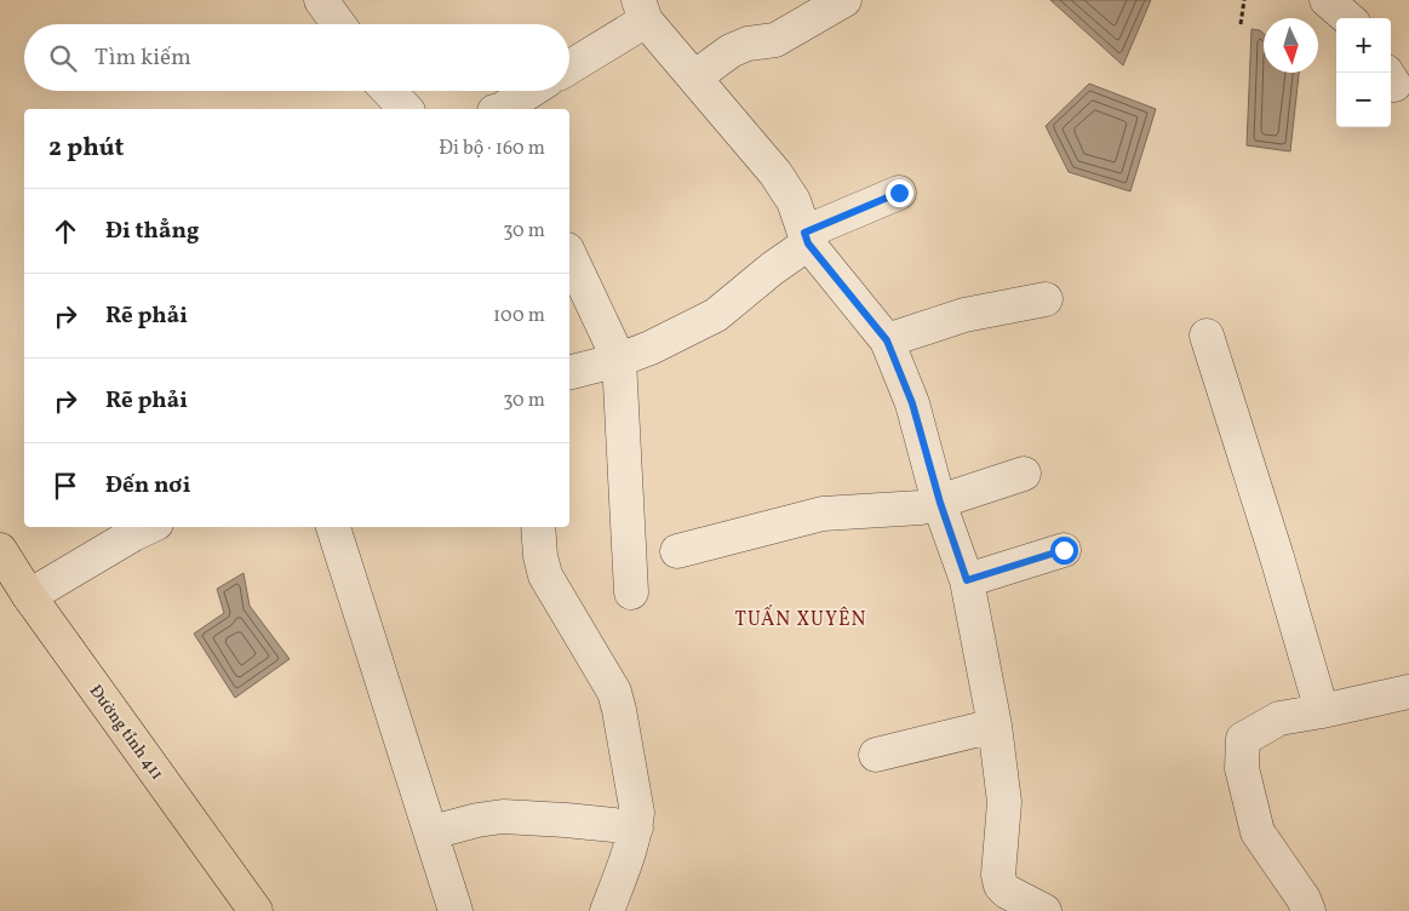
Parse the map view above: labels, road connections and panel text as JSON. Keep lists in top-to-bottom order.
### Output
{
  "streets": {
    "main road": ["Đường tỉnh 411"]
  },
  "districts": ["TUẤN XUYÊN"],
  "north": "bottom",
  "page": {
    "map_buttons": ["+", "−"],
    "search": "Tìm kiếm",
    "heading": ["2 phút", "Đi bộ · 160 m"],
    "list": [
      ["Đi thẳng", "30 m"],
      ["Rẽ phải", "100 m"],
      ["Rẽ phải", "30 m"],
      "Đến nơi"
    ]
  }
}
